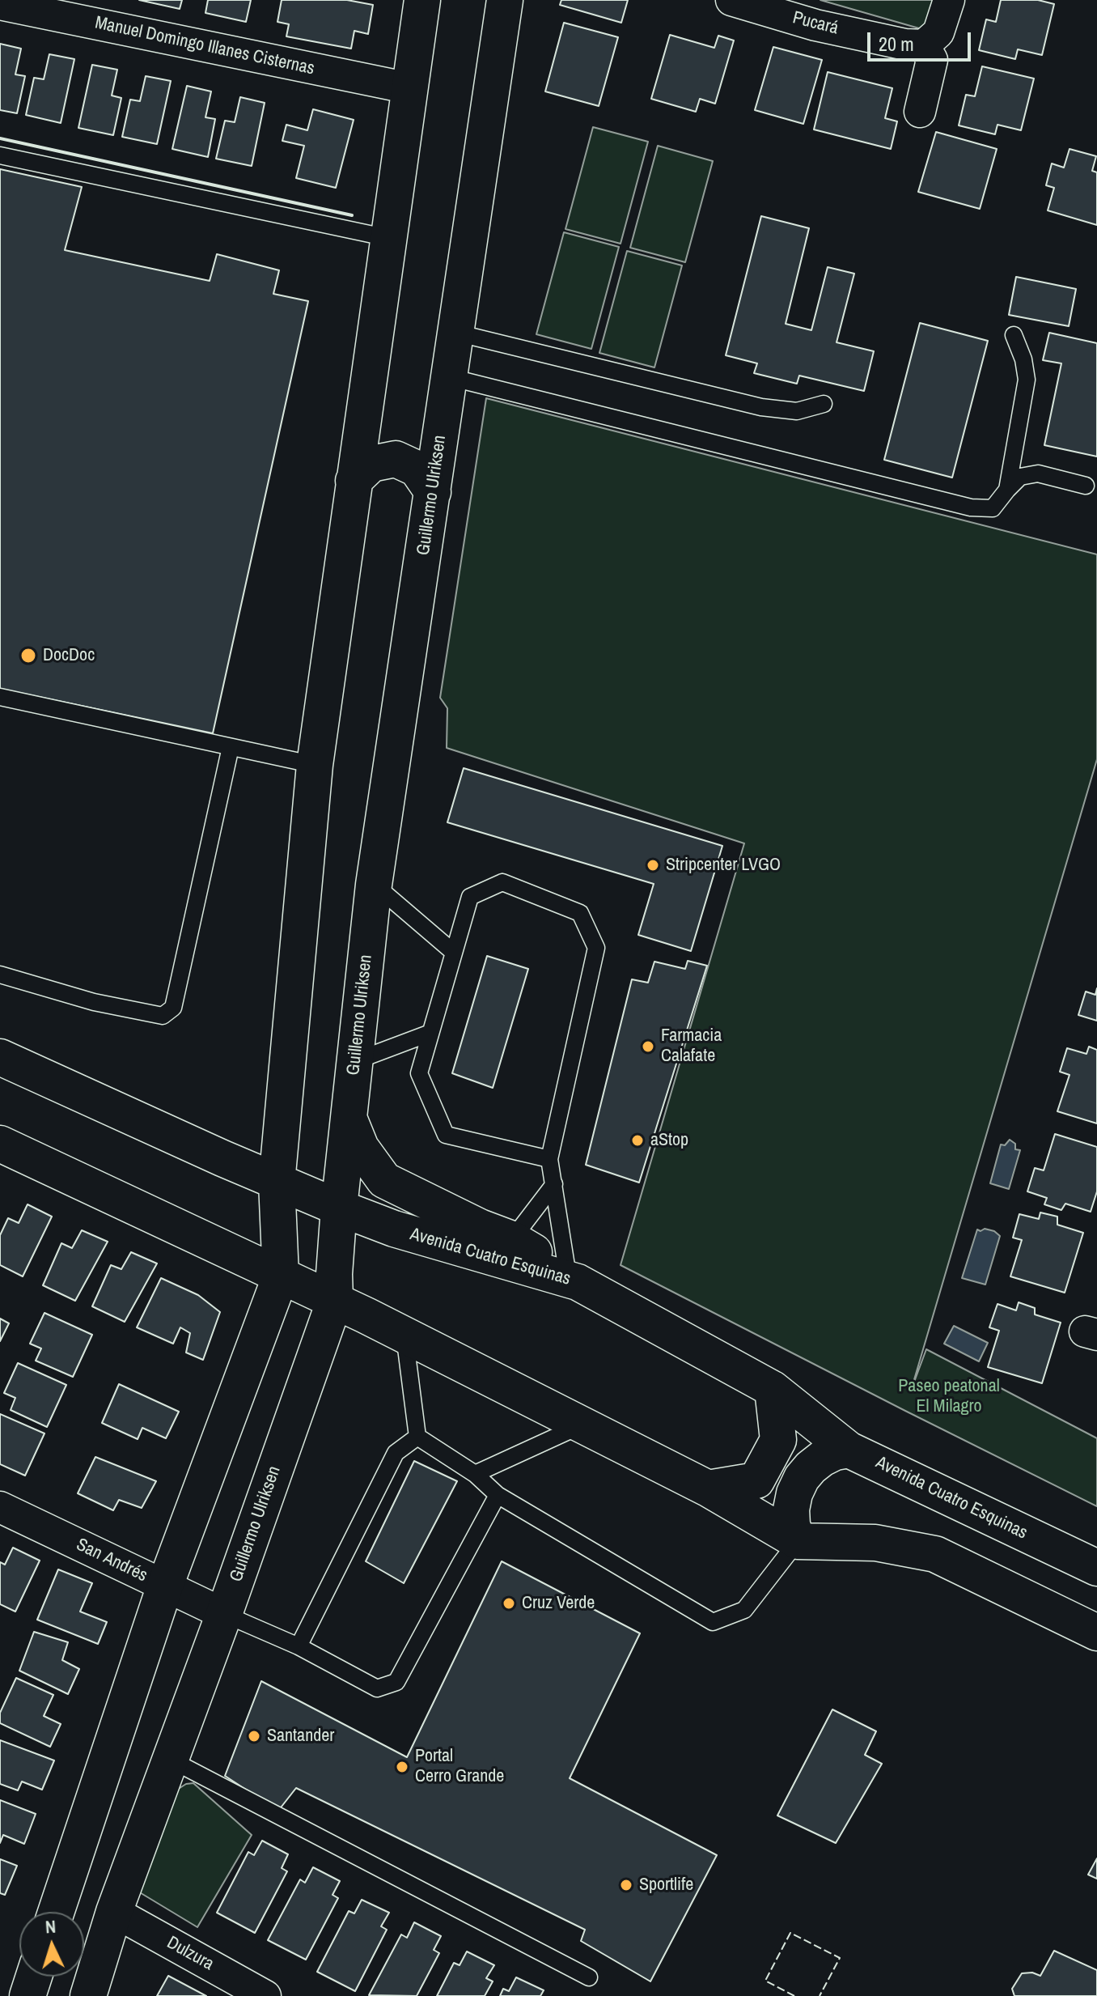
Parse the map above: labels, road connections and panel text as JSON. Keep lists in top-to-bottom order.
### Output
{
  "streets": {
    "main road": ["Guillermo Ulriksen", "Avenida Cuatro Esquinas"],
    "street": [
      "Pucará",
      "Manuel Domingo Illanes Cisternas",
      "San Andrés",
      "Dulzura"
    ]
  },
  "crossings": [
    ["Guillermo Ulriksen", "Avenida Cuatro Esquinas"],
    ["Guillermo Ulriksen", "San Andrés"],
    ["Guillermo Ulriksen", "Dulzura"]
  ],
  "parks": ["Paseo peatonal El Milagro"],
  "places": [
    "DocDoc",
    "Stripcenter LVGO",
    "Farmacia Calafate",
    "aStop",
    "Cruz Verde",
    "Santander",
    "Portal Cerro Grande",
    "Sportlife"
  ],
  "scale_bar": "20 m",
  "north": "top"
}
